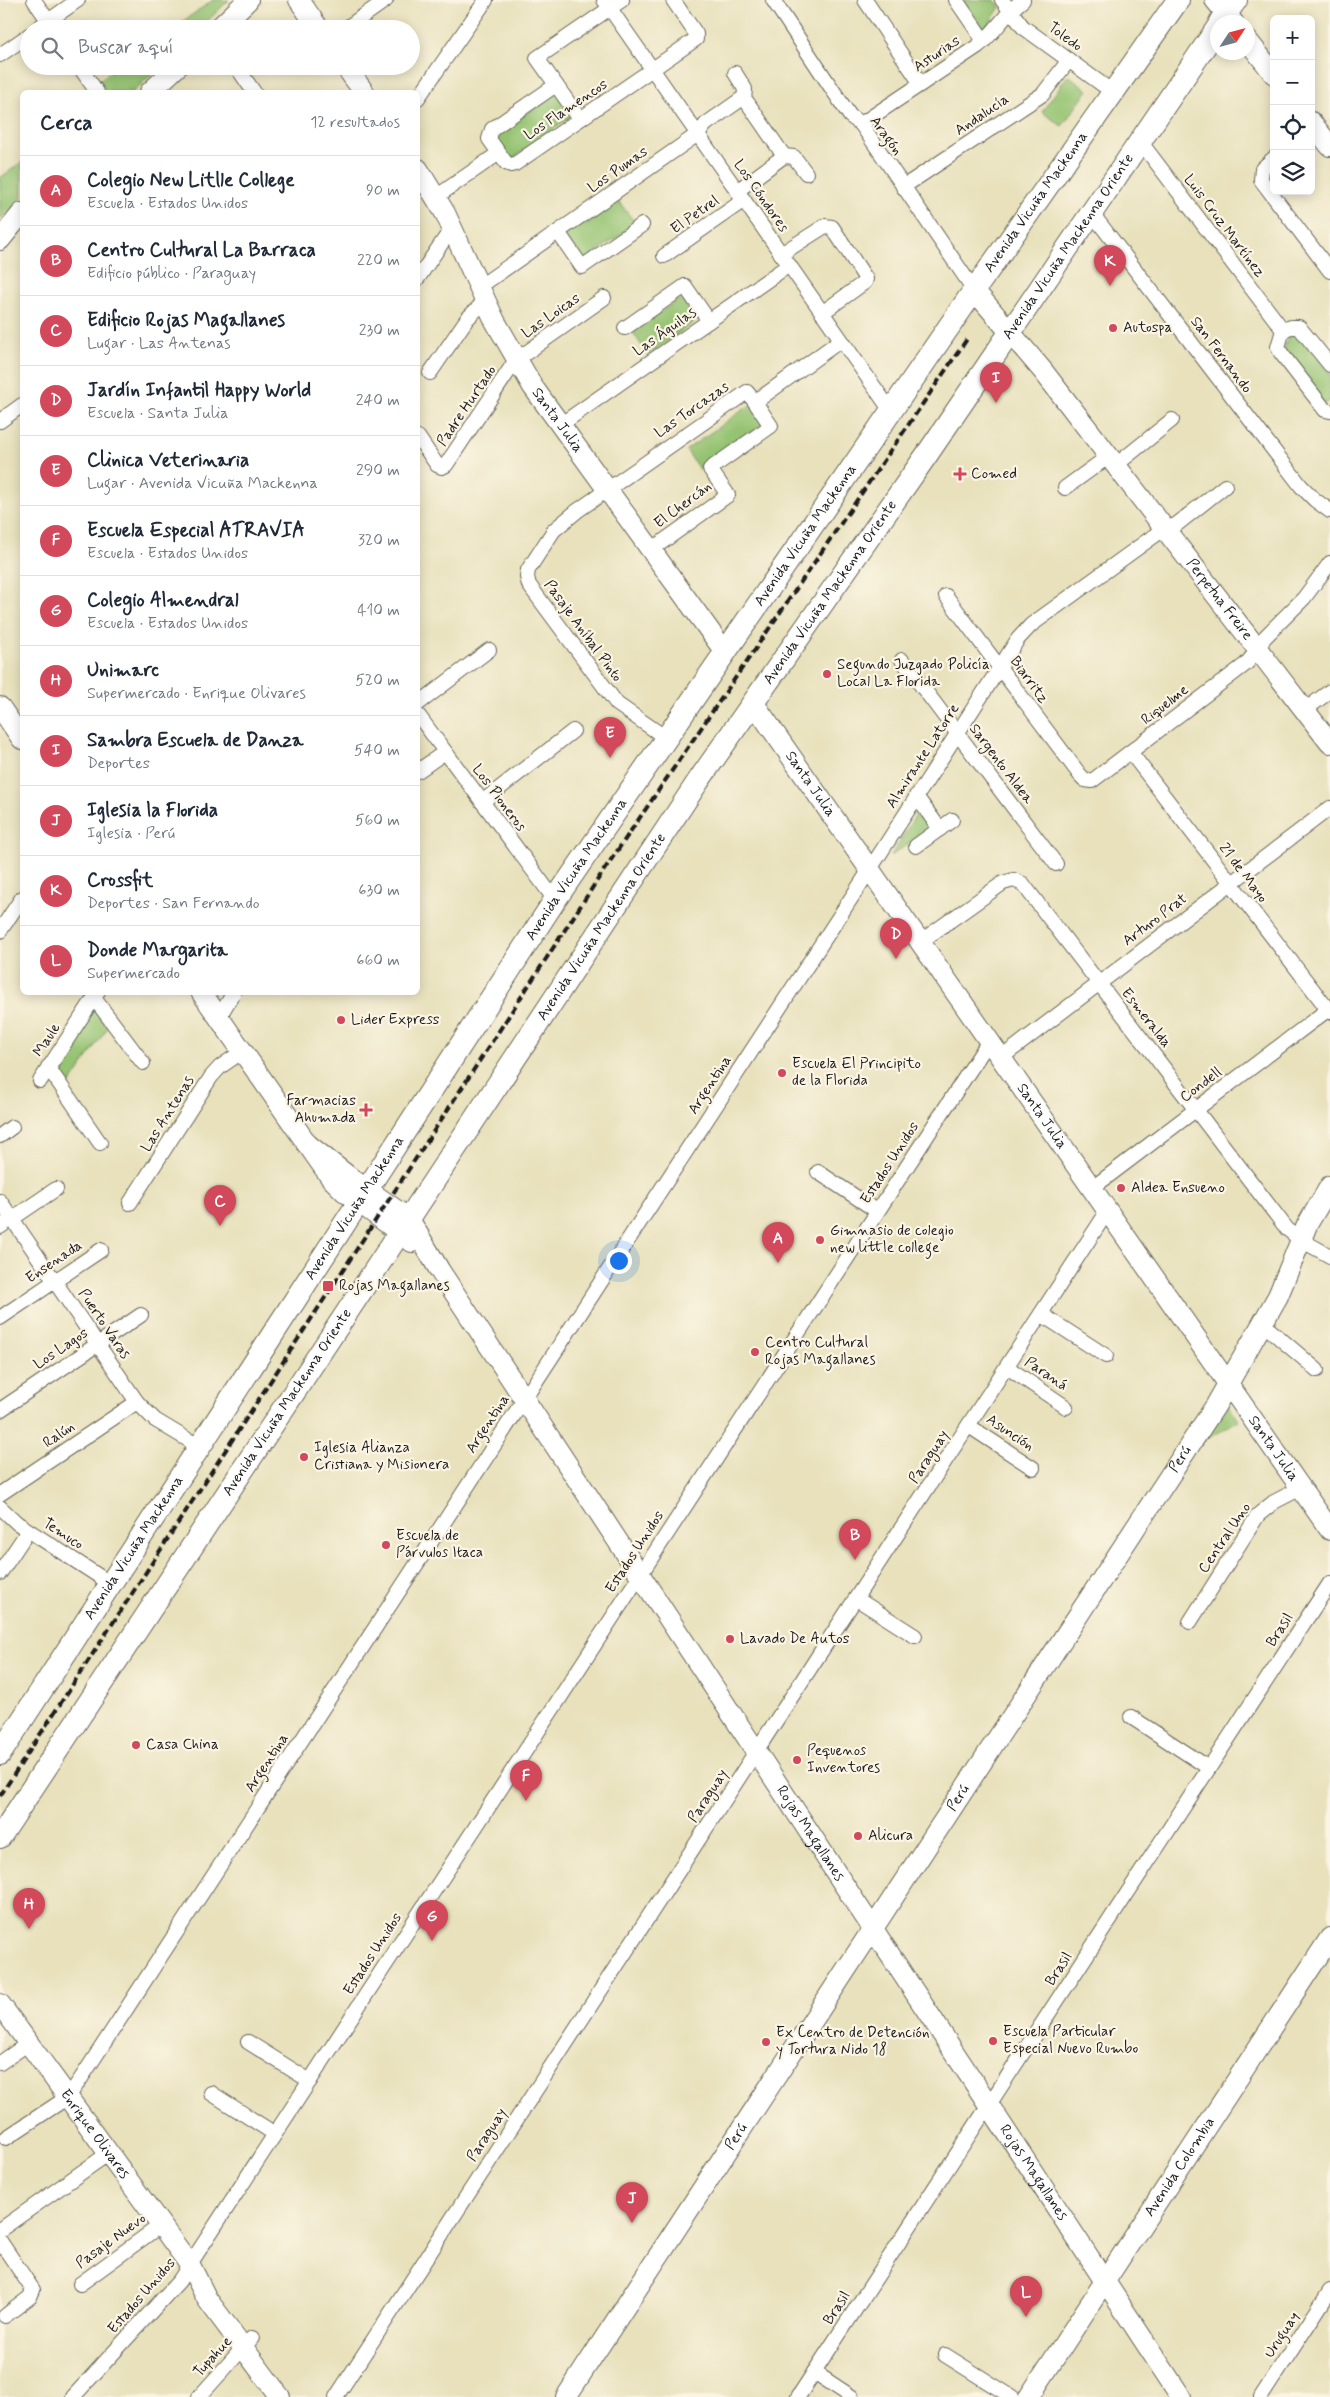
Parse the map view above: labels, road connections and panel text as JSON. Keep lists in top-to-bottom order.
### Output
{
  "streets": {
    "main road": ["Avenida Vicuña Mackenna", "Avenida Vicuña Mackenna Oriente"],
    "street": [
      "Toledo",
      "Asturias",
      "Los Flamencos",
      "Andalucía",
      "Aragón",
      "Los Pumas",
      "Los Cóndores",
      "El Petrel",
      "Luis Cruz Martínez",
      "Las Loicas",
      "Las Águilas",
      "San Fernando",
      "Padre Hurtado",
      "Las Torcazas",
      "Santa Julia",
      "El Chercán",
      "Perpetua Freire",
      "Pasaje Aníbal Pinto",
      "Biarritz",
      "Riquelme",
      "Almirante Latorre",
      "Sargento Aldea",
      "Los Pioneros",
      "21 de Mayo",
      "Arturo Prat",
      "Esmeralda",
      "Maule",
      "Argentina",
      "Condell",
      "Las Antenas",
      "Estados Unidos",
      "Ensenada",
      "Puerto Varas",
      "Los Lagos",
      "Paraná",
      "Asunción",
      "Ralún",
      "Paraguay",
      "Perú",
      "Temuco",
      "Central Uno",
      "Brasil",
      "Rojas Magallanes",
      "Enrique Olivares",
      "Avenida Colombia",
      "Pasaje Nuevo",
      "Uruguay",
      "Tupahue"
    ]
  },
  "crossings": [
    ["Toledo", "Asturias"],
    ["Toledo", "Andalucía"],
    ["Toledo", "Avenida Vicuña Mackenna"],
    ["Asturias", "Aragón"],
    ["Los Flamencos", "Los Cóndores"],
    ["Andalucía", "Aragón"],
    ["Aragón", "Avenida Vicuña Mackenna"],
    ["Aragón", "Perpetua Freire"],
    ["Los Pumas", "Los Cóndores"],
    ["Los Pumas", "Santa Julia"],
    ["Los Cóndores", "Avenida Vicuña Mackenna"],
    ["Los Cóndores", "El Petrel"],
    ["Los Cóndores", "Las Águilas"],
    ["Avenida Vicuña Mackenna", "Santa Julia"],
    ["Avenida Vicuña Mackenna", "Perpetua Freire"],
    ["Avenida Vicuña Mackenna", "Pasaje Aníbal Pinto"],
    ["Avenida Vicuña Mackenna", "Los Pioneros"],
    ["Avenida Vicuña Mackenna", "Puerto Varas"],
    ["Avenida Vicuña Mackenna", "Temuco"],
    ["Avenida Vicuña Mackenna", "Rojas Magallanes"],
    ["Luis Cruz Martínez", "Avenida Vicuña Mackenna Oriente"],
    ["Avenida Vicuña Mackenna Oriente", "San Fernando"],
    ["Avenida Vicuña Mackenna Oriente", "Santa Julia"],
    ["Avenida Vicuña Mackenna Oriente", "Perpetua Freire"],
    ["Avenida Vicuña Mackenna Oriente", "Rojas Magallanes"],
    ["Las Loicas", "Padre Hurtado"],
    ["Las Loicas", "Santa Julia"],
    ["Las Águilas", "Santa Julia"],
    ["Padre Hurtado", "Santa Julia"],
    ["Las Torcazas", "Santa Julia"],
    ["Las Torcazas", "El Chercán"],
    ["Las Torcazas", "Pasaje Aníbal Pinto"],
    ["Santa Julia", "El Chercán"],
    ["Santa Julia", "Pasaje Aníbal Pinto"],
    ["Santa Julia", "Almirante Latorre"],
    ["Santa Julia", "Arturo Prat"],
    ["Santa Julia", "Esmeralda"],
    ["Santa Julia", "Argentina"],
    ["Santa Julia", "Condell"],
    ["Santa Julia", "Estados Unidos"],
    ["Santa Julia", "Paraguay"],
    ["Santa Julia", "Perú"],
    ["Santa Julia", "Central Uno"],
    ["Perpetua Freire", "Riquelme"],
    ["Perpetua Freire", "Almirante Latorre"],
    ["Biarritz", "Riquelme"],
    ["Biarritz", "Almirante Latorre"],
    ["Riquelme", "21 de Mayo"],
    ["Almirante Latorre", "Sargento Aldea"],
    ["Almirante Latorre", "Argentina"],
    ["21 de Mayo", "Arturo Prat"],
    ["21 de Mayo", "Condell"],
    ["Arturo Prat", "Esmeralda"],
    ["Esmeralda", "Condell"],
    ["Esmeralda", "Perú"],
    ["Argentina", "Rojas Magallanes"],
    ["Argentina", "Enrique Olivares"],
    ["Las Antenas", "Rojas Magallanes"],
    ["Estados Unidos", "Rojas Magallanes"],
    ["Estados Unidos", "Enrique Olivares"],
    ["Ensenada", "Puerto Varas"],
    ["Puerto Varas", "Los Lagos"],
    ["Puerto Varas", "Ralún"],
    ["Paraná", "Paraguay"],
    ["Asunción", "Paraguay"],
    ["Paraguay", "Rojas Magallanes"],
    ["Perú", "Rojas Magallanes"],
    ["Brasil", "Rojas Magallanes"],
    ["Rojas Magallanes", "Avenida Colombia"],
    ["Enrique Olivares", "Pasaje Nuevo"],
    ["Enrique Olivares", "Tupahue"]
  ],
  "places": {
    "other": [
      "Autospa",
      "Segundo Juzgado Policía Local La Florida",
      "Lider Express",
      "Escuela El Principito de la Florida",
      "Aldea Ensueno",
      "Gimnasio de colegio new little college",
      "Centro Cultural Rojas Magallanes",
      "Iglesia Alianza Cristiana y Misionera",
      "Escuela de Párvulos Itaca",
      "Lavado De Autos",
      "Casa China",
      "Pequenos Inventores",
      "Alicura",
      "Escuela Particular Especial Nuevo Rumbo",
      "Ex Centro de Detención y Tortura Nido 18"
    ],
    "health": ["Comed", "Farmacias Ahumada"],
    "transit": ["Rojas Magallanes"]
  },
  "north": "top right",
  "page": {
    "map_buttons": ["+", "−"],
    "search": "Buscar aquí",
    "heading": ["Cerca", "12 resultados"],
    "list": [
      {
        "mark": "A",
        "name": "Colegio New Litlle College",
        "note": "Escuela · Estados Unidos",
        "value": "90 m"
      },
      {
        "mark": "B",
        "name": "Centro Cultural La Barraca",
        "note": "Edificio público · Paraguay",
        "value": "220 m"
      },
      {
        "mark": "C",
        "name": "Edificio Rojas Magallanes",
        "note": "Lugar · Las Antenas",
        "value": "230 m"
      },
      {
        "mark": "D",
        "name": "Jardín Infantil Happy World",
        "note": "Escuela · Santa Julia",
        "value": "240 m"
      },
      {
        "mark": "E",
        "name": "Clinica Veterinaria",
        "note": "Lugar · Avenida Vicuña Mackenna",
        "value": "290 m"
      },
      {
        "mark": "F",
        "name": "Escuela Especial ATRAVIA",
        "note": "Escuela · Estados Unidos",
        "value": "320 m"
      },
      {
        "mark": "G",
        "name": "Colegio Almendral",
        "note": "Escuela · Estados Unidos",
        "value": "410 m"
      },
      {
        "mark": "H",
        "name": "Unimarc",
        "note": "Supermercado · Enrique Olivares",
        "value": "520 m"
      },
      {
        "mark": "I",
        "name": "Sambra Escuela de Danza",
        "note": "Deportes",
        "value": "540 m"
      },
      {
        "mark": "J",
        "name": "Iglesia la Florida",
        "note": "Iglesia · Perú",
        "value": "560 m"
      },
      {
        "mark": "K",
        "name": "Crossfit",
        "note": "Deportes · San Fernando",
        "value": "630 m"
      },
      {
        "mark": "L",
        "name": "Donde Margarita",
        "note": "Supermercado",
        "value": "660 m"
      }
    ],
    "pins": [
      "K",
      "I",
      "E",
      "D",
      "C",
      "A",
      "B",
      "F",
      "H",
      "G",
      "J",
      "L"
    ]
  }
}
